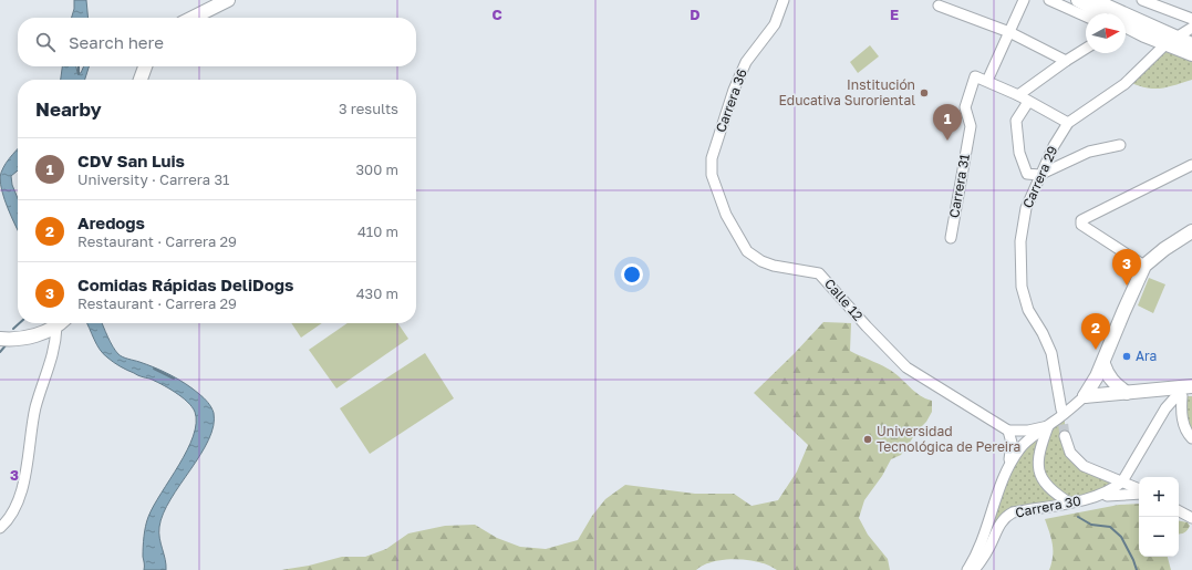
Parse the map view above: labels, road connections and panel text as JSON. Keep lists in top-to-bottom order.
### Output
{
  "streets": {
    "street": [
      "Carrera 36",
      "Carrera 29",
      "Carrera 31",
      "Calle 12",
      "Carrera 30"
    ]
  },
  "crossings": [
    ["Carrera 36", "Calle 12"]
  ],
  "places": ["Institución Educativa Suroriental", "Ara", "Universidad Tecnológica de Pereira"],
  "north": "right",
  "page": {
    "search": "Search here",
    "heading": ["Nearby", "3 results"],
    "pins": ["1", "3", "2"],
    "list": [
      {
        "mark": "1",
        "name": "CDV San Luis",
        "note": "University · Carrera 31",
        "value": "300 m"
      },
      {
        "mark": "2",
        "name": "Aredogs",
        "note": "Restaurant · Carrera 29",
        "value": "410 m"
      },
      {
        "mark": "3",
        "name": "Comidas Rápidas DeliDogs",
        "note": "Restaurant · Carrera 29",
        "value": "430 m"
      }
    ],
    "map_buttons": ["+", "−"]
  },
  "grid": {
    "columns": ["C", "D", "E"],
    "rows": ["3"]
  }
}
